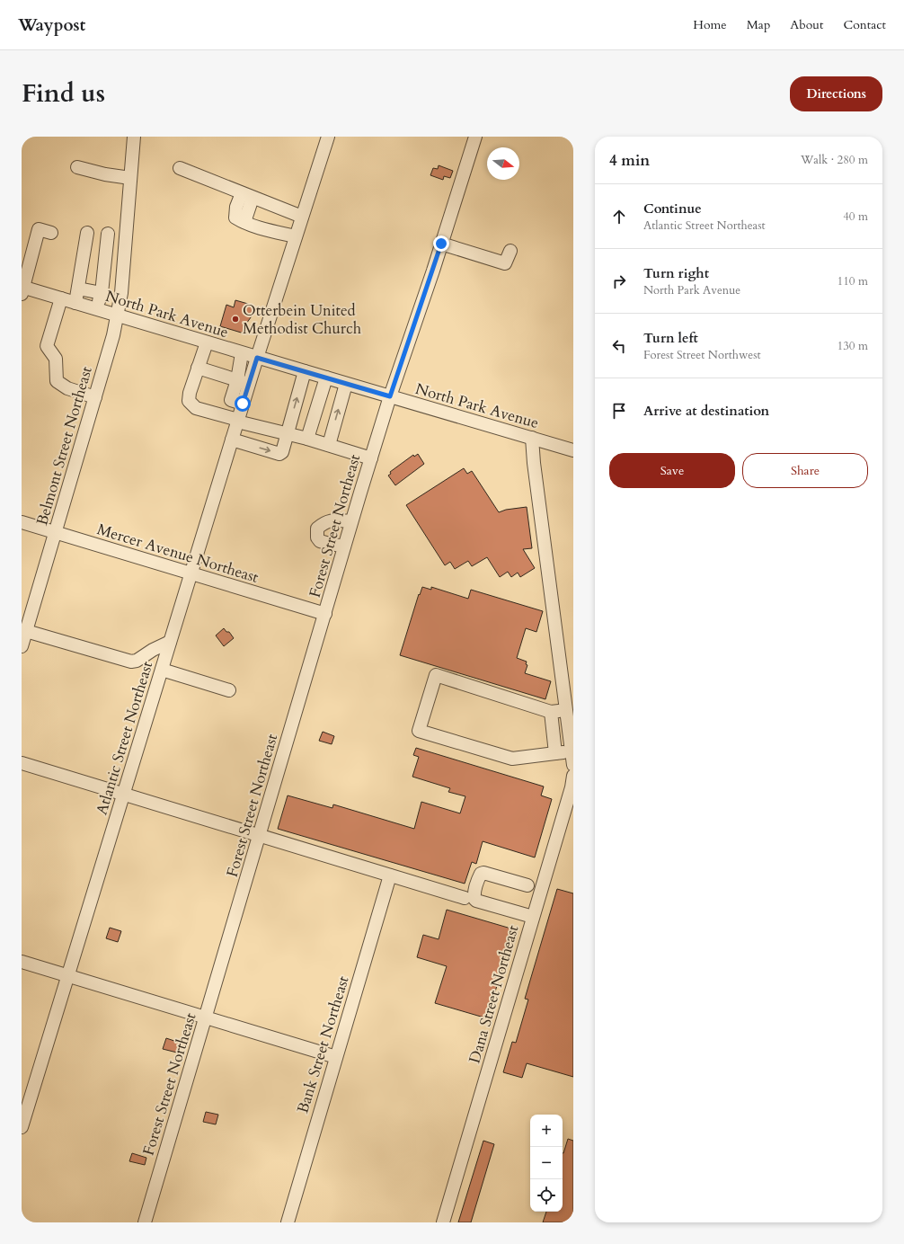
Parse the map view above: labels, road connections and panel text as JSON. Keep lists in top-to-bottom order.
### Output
{
  "streets": {
    "street": [
      "North Park Avenue",
      "Belmont Street Northeast",
      "Forest Street Northeast",
      "Mercer Avenue Northeast",
      "Atlantic Street Northeast",
      "Dana Street Northeast",
      "Bank Street Northeast"
    ]
  },
  "crossings": [
    ["North Park Avenue", "Belmont Street Northeast"],
    ["North Park Avenue", "Forest Street Northeast"],
    ["North Park Avenue", "Atlantic Street Northeast"],
    ["Belmont Street Northeast", "Mercer Avenue Northeast"],
    ["Forest Street Northeast", "Mercer Avenue Northeast"],
    ["Mercer Avenue Northeast", "Atlantic Street Northeast"]
  ],
  "places": ["Otterbein United Methodist Church"],
  "north": "right",
  "page": {
    "header": "Waypost",
    "nav": [
      "Home",
      "Map",
      "About",
      "Contact"
    ],
    "title": "Find us",
    "buttons": [
      "Directions",
      ["Save", "Share"]
    ],
    "heading": ["4 min", "Walk · 280 m"],
    "list": [
      ["Continue", "Atlantic Street Northeast", "40 m"],
      ["Turn right", "North Park Avenue", "110 m"],
      ["Turn left", "Forest Street Northwest", "130 m"],
      "Arrive at destination"
    ],
    "map_buttons": ["+", "−"]
  }
}
